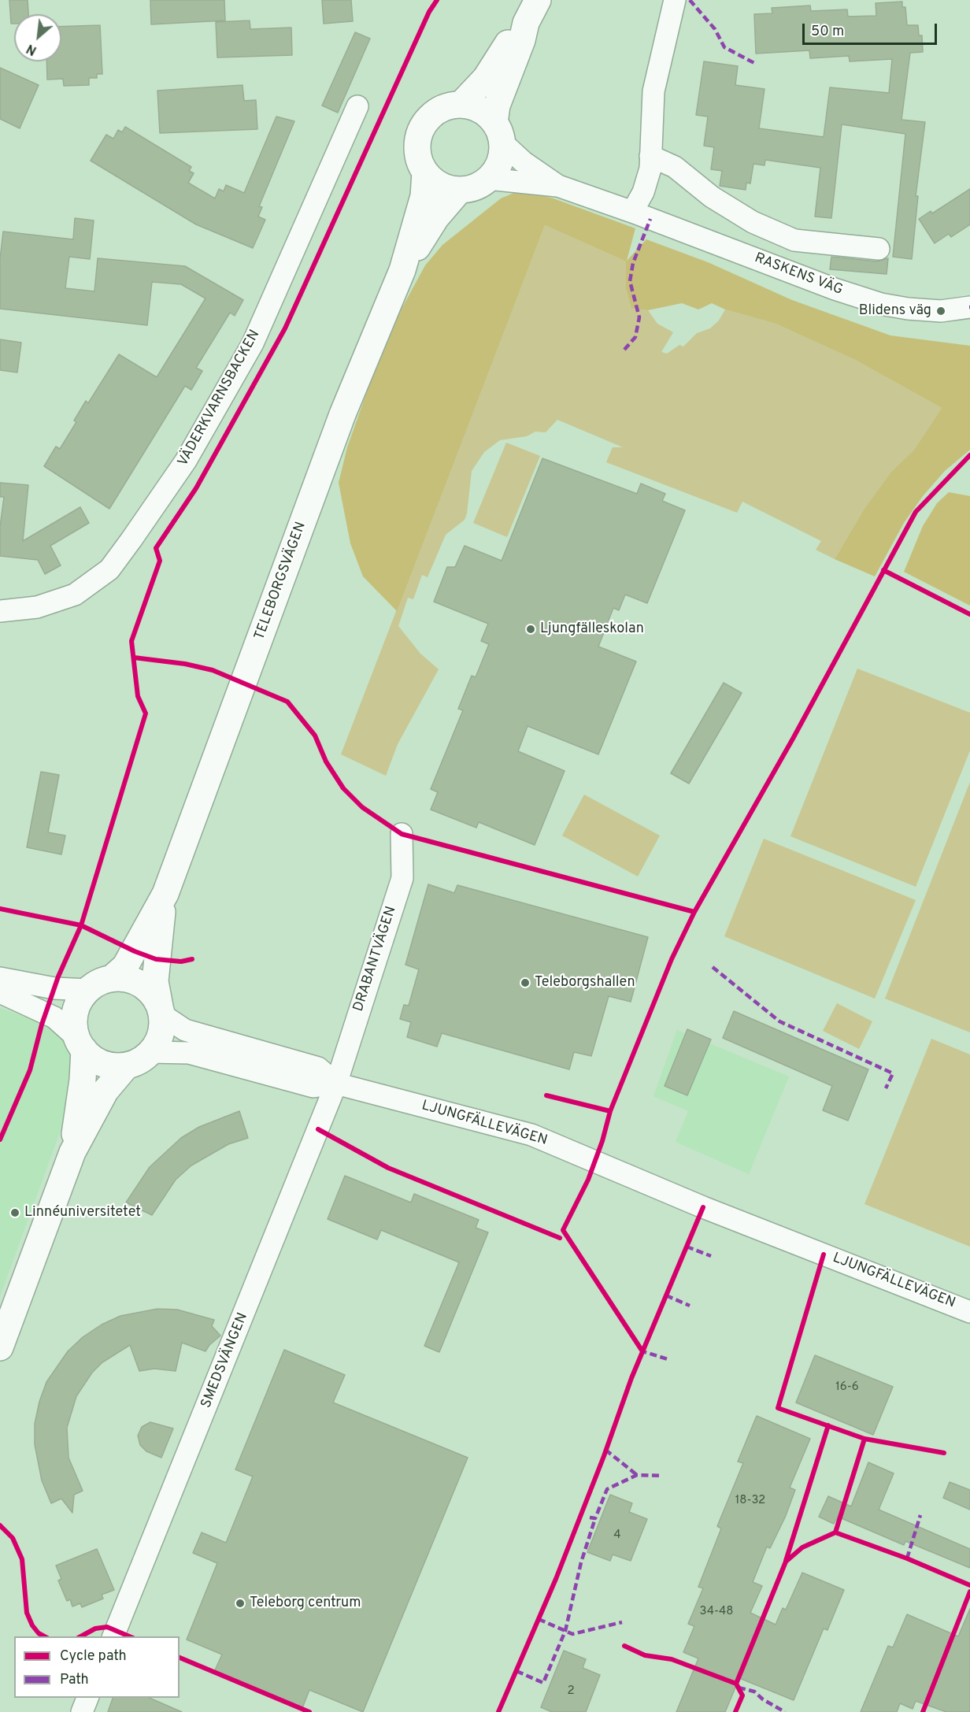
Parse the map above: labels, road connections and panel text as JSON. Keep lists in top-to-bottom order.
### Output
{
  "streets": {
    "main road": ["TELEBORGSVÄGEN"],
    "street": [
      "RASKENS VÄG",
      "VÄDERKVARNSBACKEN",
      "DRABANTVÄGEN",
      "LJUNGFÄLLEVÄGEN",
      "SMEDSVÄNGEN"
    ]
  },
  "crossings": [
    ["RASKENS VÄG", "TELEBORGSVÄGEN"],
    ["TELEBORGSVÄGEN", "LJUNGFÄLLEVÄGEN"],
    ["DRABANTVÄGEN", "LJUNGFÄLLEVÄGEN"],
    ["DRABANTVÄGEN", "SMEDSVÄNGEN"],
    ["LJUNGFÄLLEVÄGEN", "SMEDSVÄNGEN"]
  ],
  "places": [
    "Blidens väg",
    "Ljungfälleskolan",
    "Teleborgshallen",
    "Linnéuniversitetet",
    "Teleborg centrum"
  ],
  "house_numbers": [
    "16-6",
    "18-32",
    "4",
    "34-48",
    "2"
  ],
  "legend": ["Cycle path", "Path"],
  "scale_bar": "50 m",
  "north": "bottom left"
}
